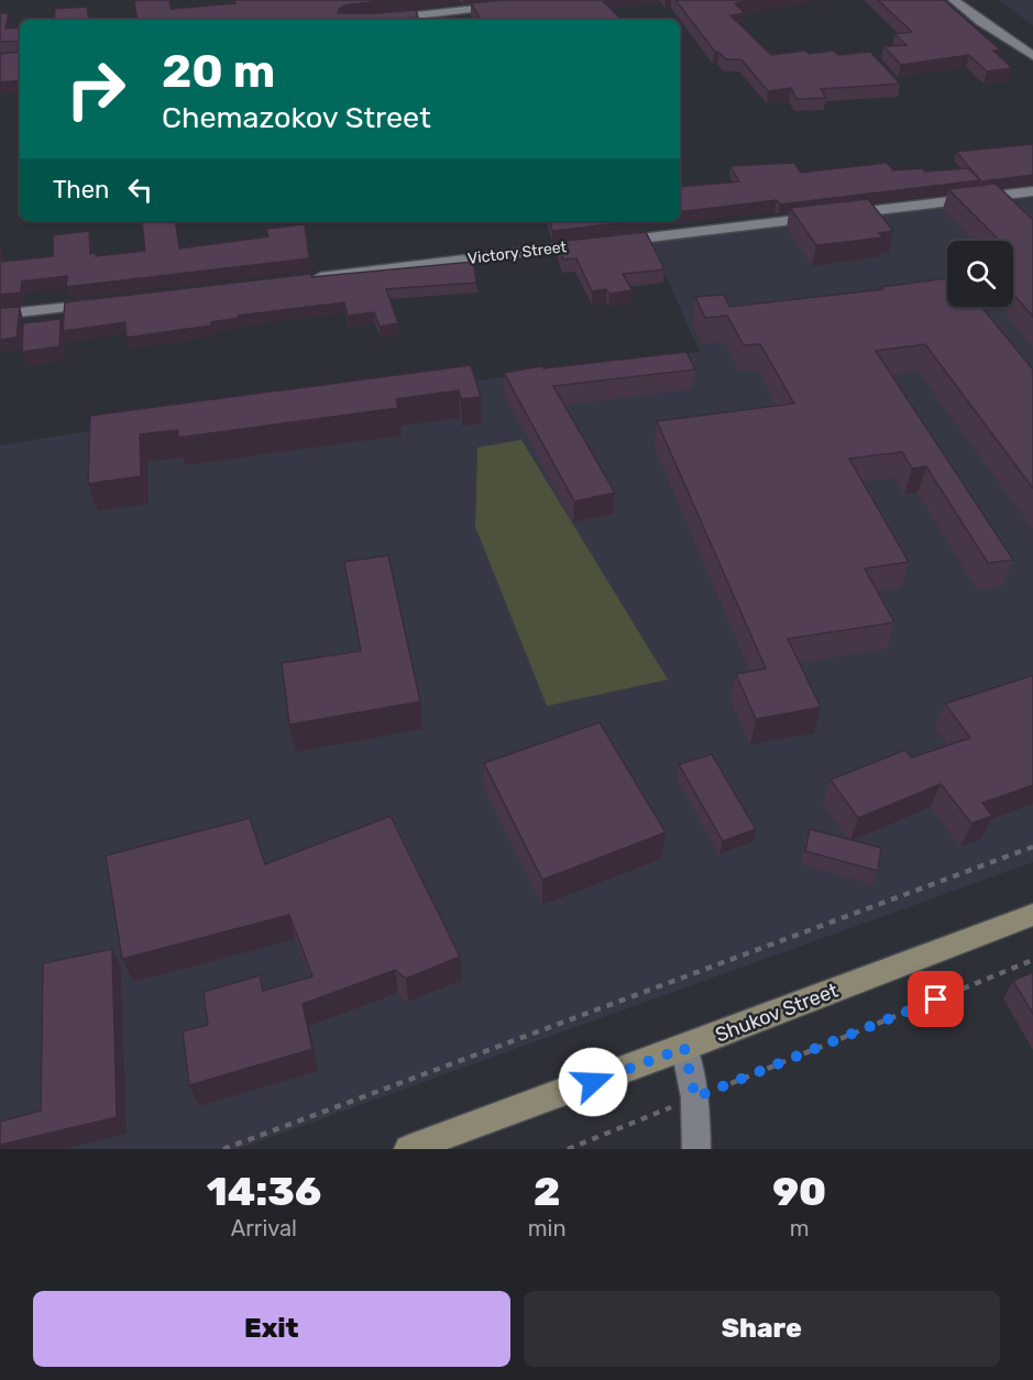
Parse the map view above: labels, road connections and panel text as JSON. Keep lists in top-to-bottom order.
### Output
{
  "streets": {
    "main road": ["Shukov Street"],
    "street": ["Victory Street"]
  },
  "page": {
    "turn": ["20 m", "Chemazokov Street"],
    "then": "Then",
    "eta": [
      "14:36",
      "Arrival",
      "2",
      "min",
      "90",
      "m"
    ],
    "buttons": ["Exit", "Share"]
  }
}
